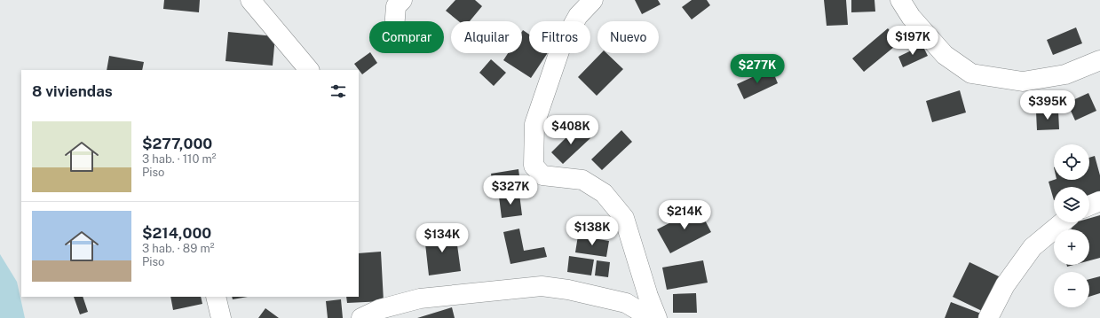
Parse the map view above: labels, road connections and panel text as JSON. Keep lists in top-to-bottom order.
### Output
{
  "page": {
    "chip": [
      "Comprar",
      "Alquilar",
      "Filtros",
      "Nuevo"
    ],
    "price": [
      "$197K",
      "$277K",
      "$395K",
      "$408K",
      "$327K",
      "$214K",
      "$138K",
      "$134K"
    ],
    "heading": "8 viviendas",
    "list": [
      {
        "name": "$277,000",
        "note": "3 hab. · 110 m² · Piso"
      },
      {
        "name": "$214,000",
        "note": "3 hab. · 89 m² · Piso"
      }
    ],
    "map_buttons": ["+", "−"]
  }
}
